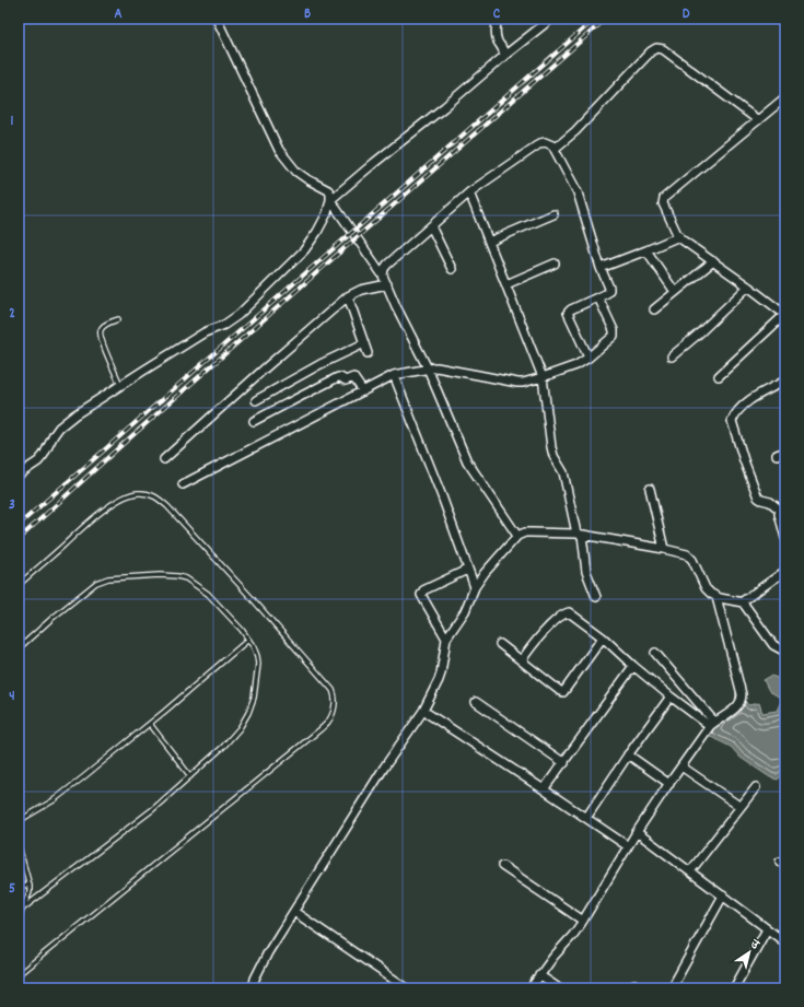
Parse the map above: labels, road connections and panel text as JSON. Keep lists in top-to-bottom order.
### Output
{
  "north": "top right",
  "grid": {
    "columns": [
      "A",
      "B",
      "C",
      "D"
    ],
    "rows": [
      "1",
      "2",
      "3",
      "4",
      "5"
    ]
  }
}
